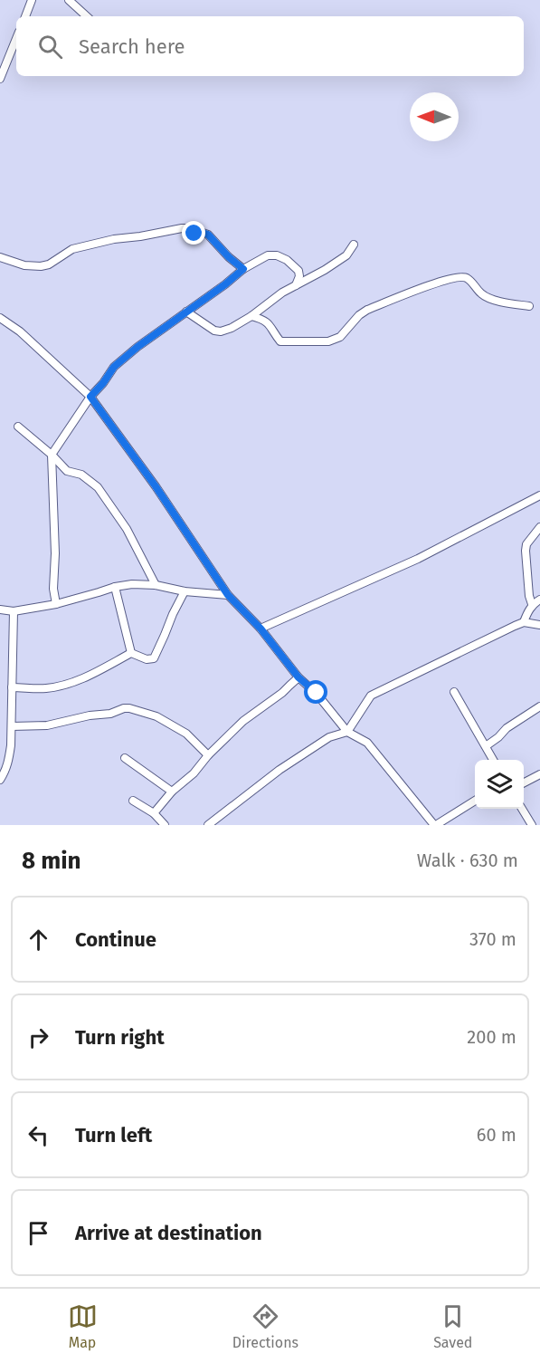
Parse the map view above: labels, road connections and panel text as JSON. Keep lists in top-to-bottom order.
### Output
{
  "north": "left",
  "page": {
    "search": "Search here",
    "heading": ["8 min", "Walk · 630 m"],
    "list": [
      ["Continue", "370 m"],
      ["Turn right", "200 m"],
      ["Turn left", "60 m"],
      "Arrive at destination"
    ],
    "nav": ["Map", "Directions", "Saved"]
  }
}
